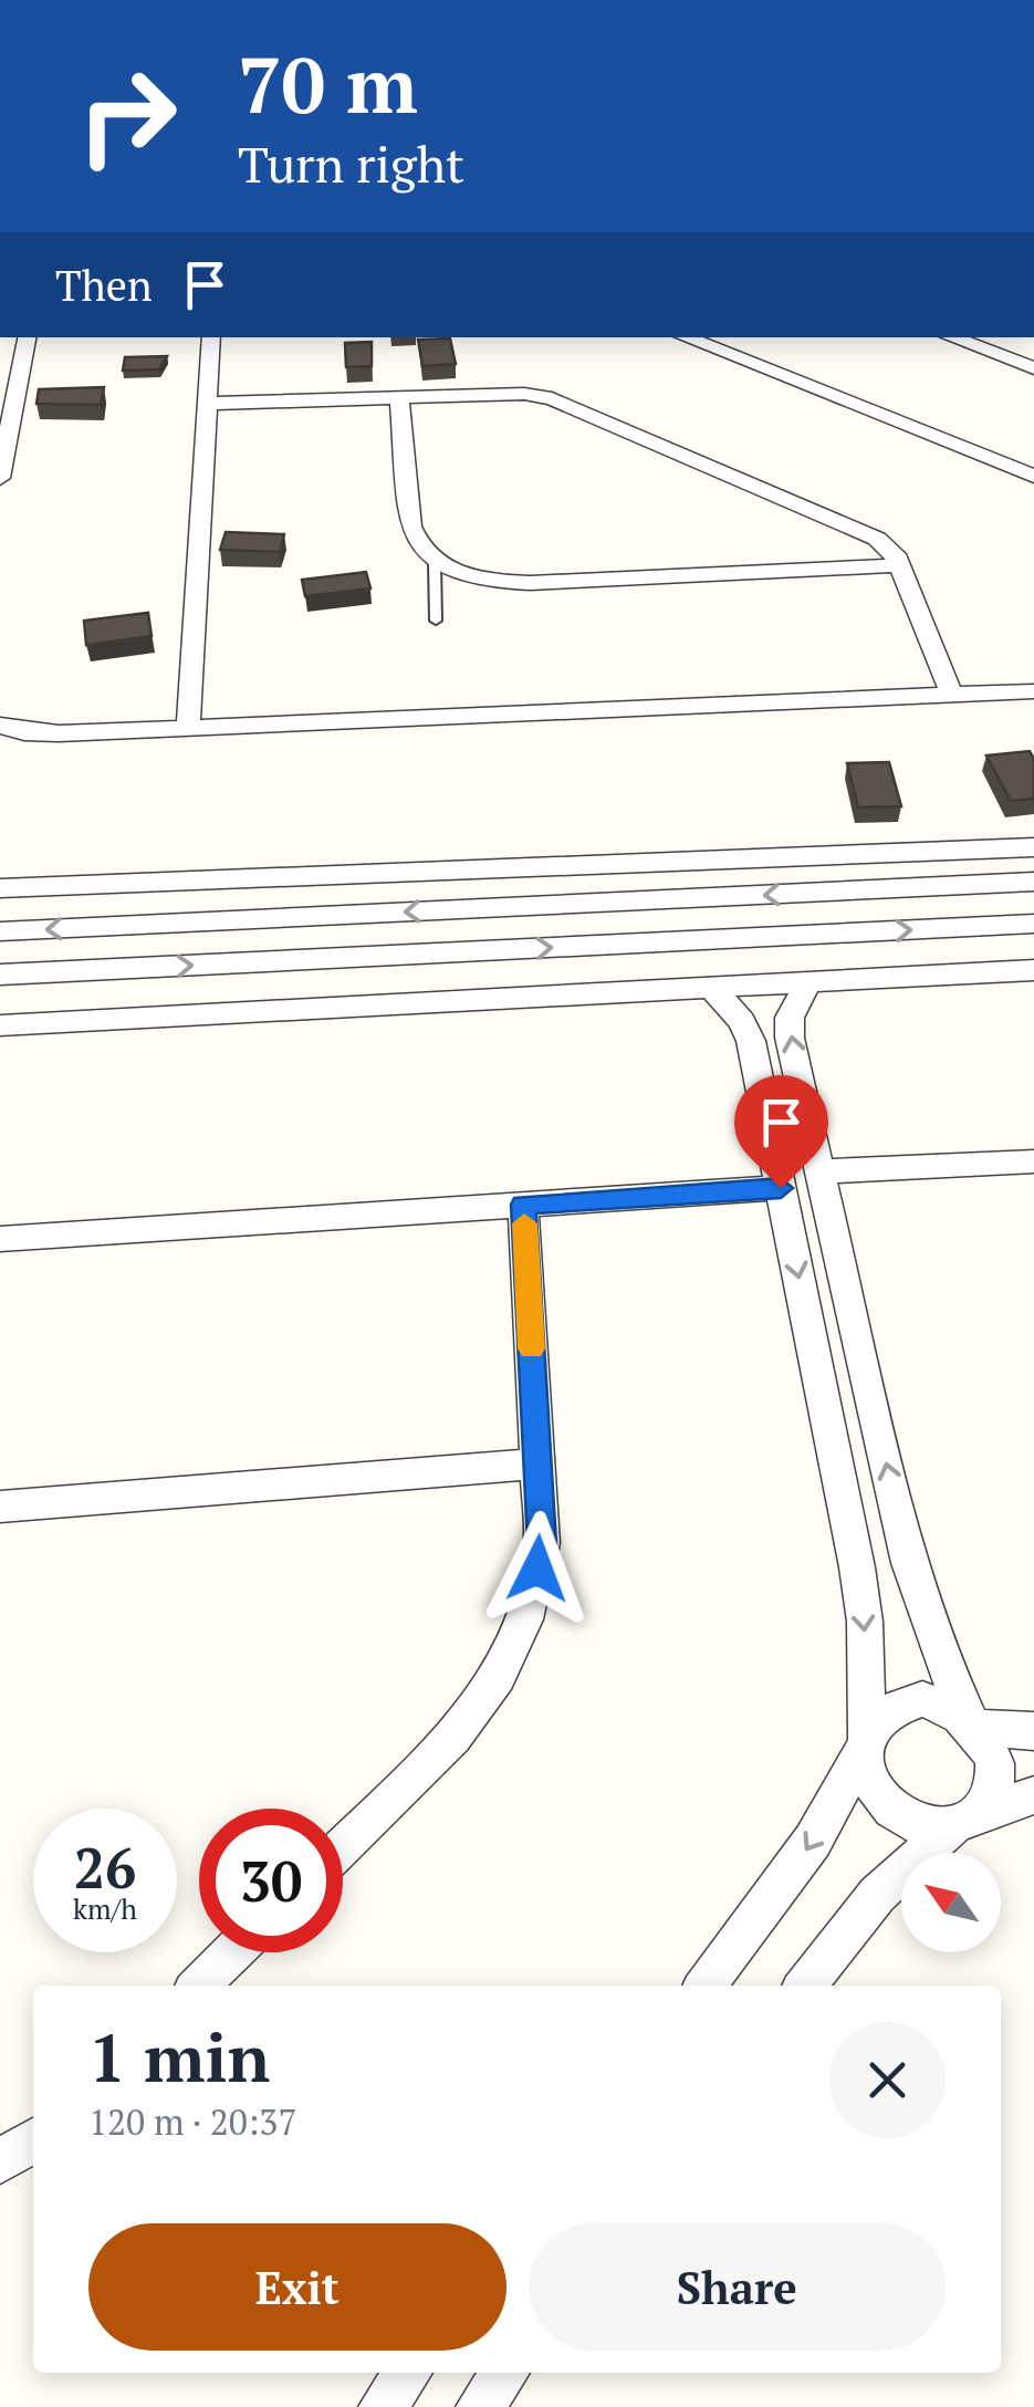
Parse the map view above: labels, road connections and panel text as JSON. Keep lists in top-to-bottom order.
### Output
{
  "north": "top left",
  "page": {
    "turn": ["70 m", "Turn right"],
    "then": "Then",
    "speed": "26 km/h",
    "limit": "30",
    "heading": ["1 min", "120 m · 20:37"],
    "buttons": ["Exit", "Share"]
  }
}
